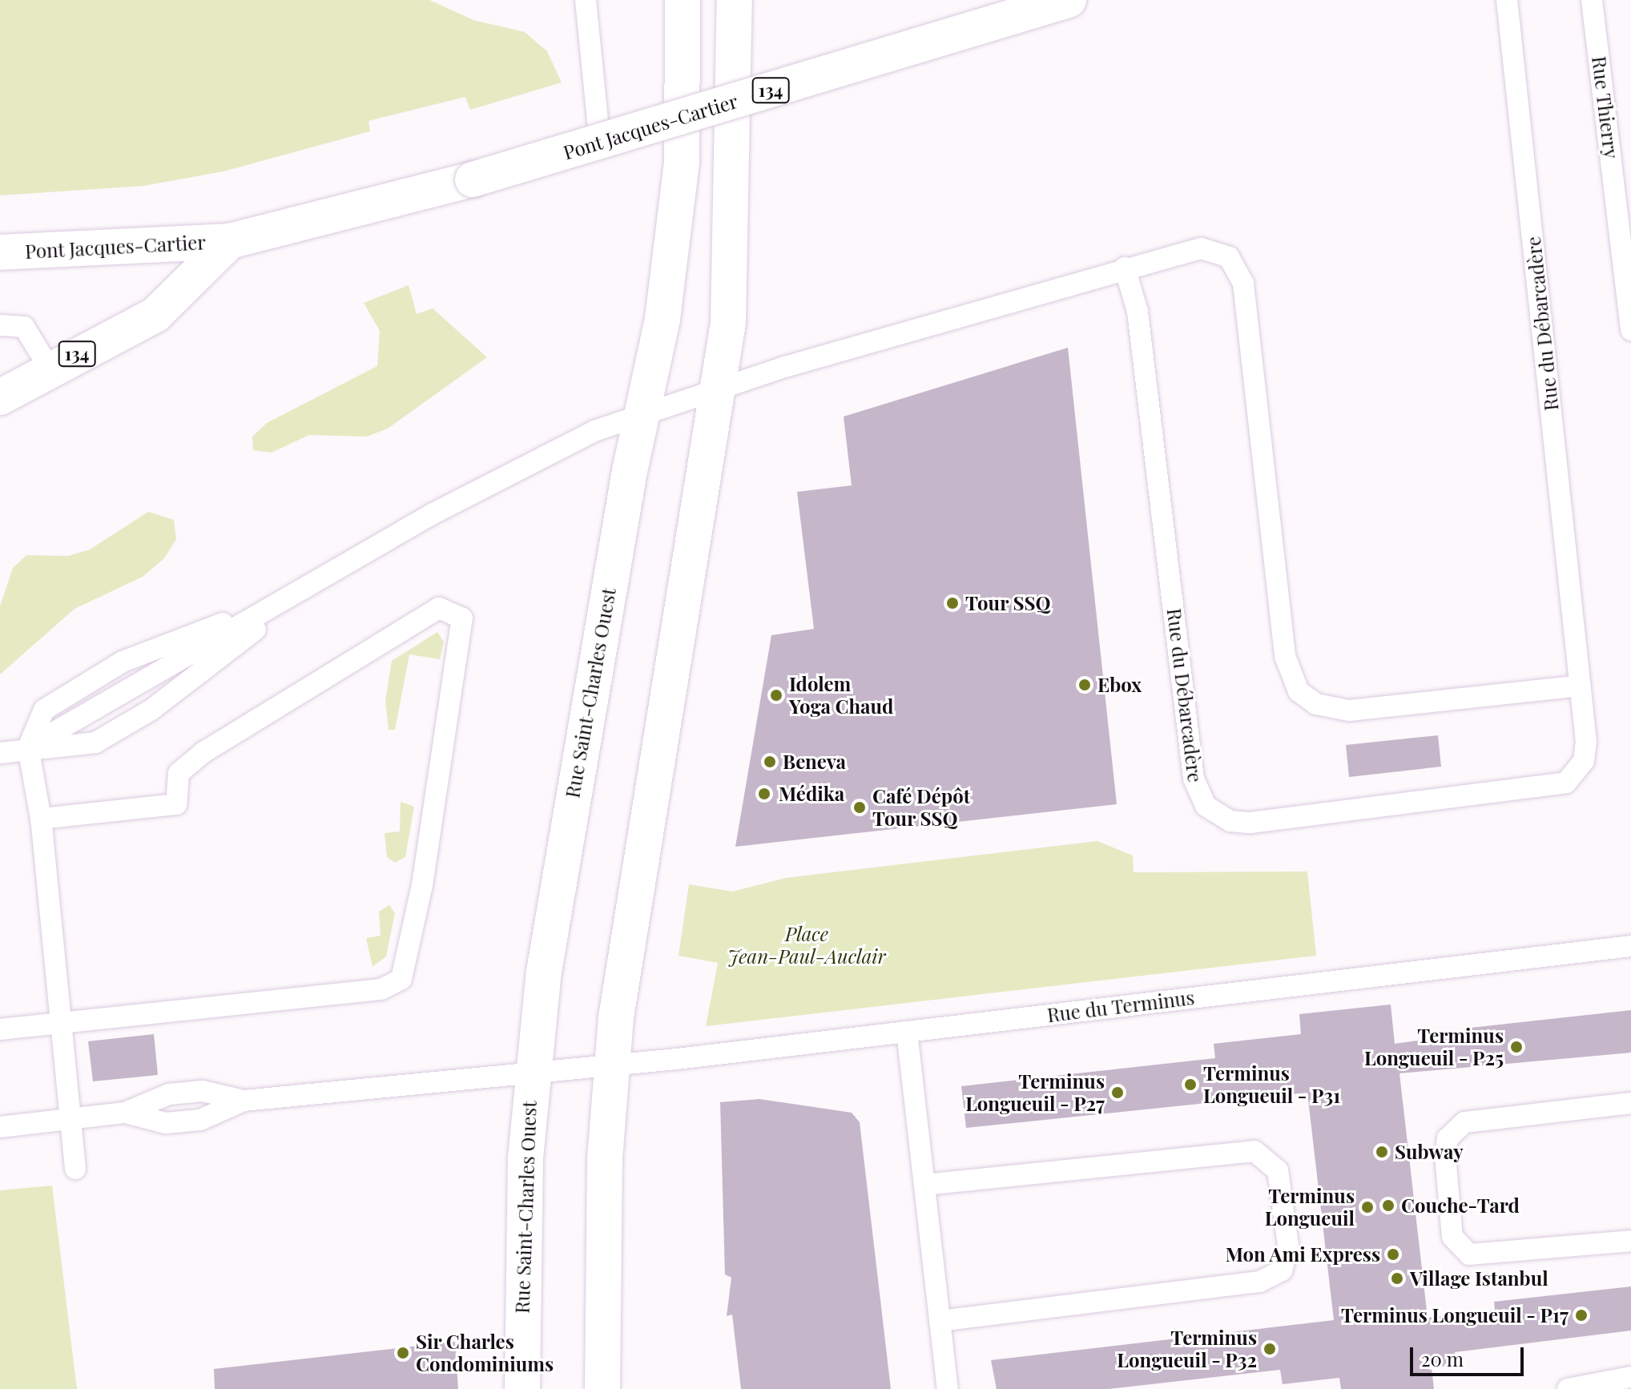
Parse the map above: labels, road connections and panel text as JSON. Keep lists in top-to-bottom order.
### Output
{
  "streets": {
    "street": ["134", "Pont Jacques-Cartier", "Rue Saint-Charles Ouest"],
    "lane": ["Rue Thierry", "Rue du Débarcadère", "Rue du Terminus"]
  },
  "crossings": [
    ["Rue Saint-Charles Ouest", "Rue du Terminus"]
  ],
  "parks": ["Place Jean-Paul-Auclair"],
  "places": [
    "Tour SSQ",
    "Ebox",
    "Idolem Yoga Chaud",
    "Beneva",
    "Médika",
    "Café Dépôt Tour SSQ",
    "Terminus Longueuil - P25",
    "Terminus Longueuil - P31",
    "Terminus Longueuil - P27",
    "Subway",
    "Couche-Tard",
    "Terminus Longueuil",
    "Mon Ami Express",
    "Village Istanbul",
    "Terminus Longueuil - P17",
    "Terminus Longueuil - P32",
    "Sir Charles Condominiums"
  ],
  "scale_bar": "20 m"
}
